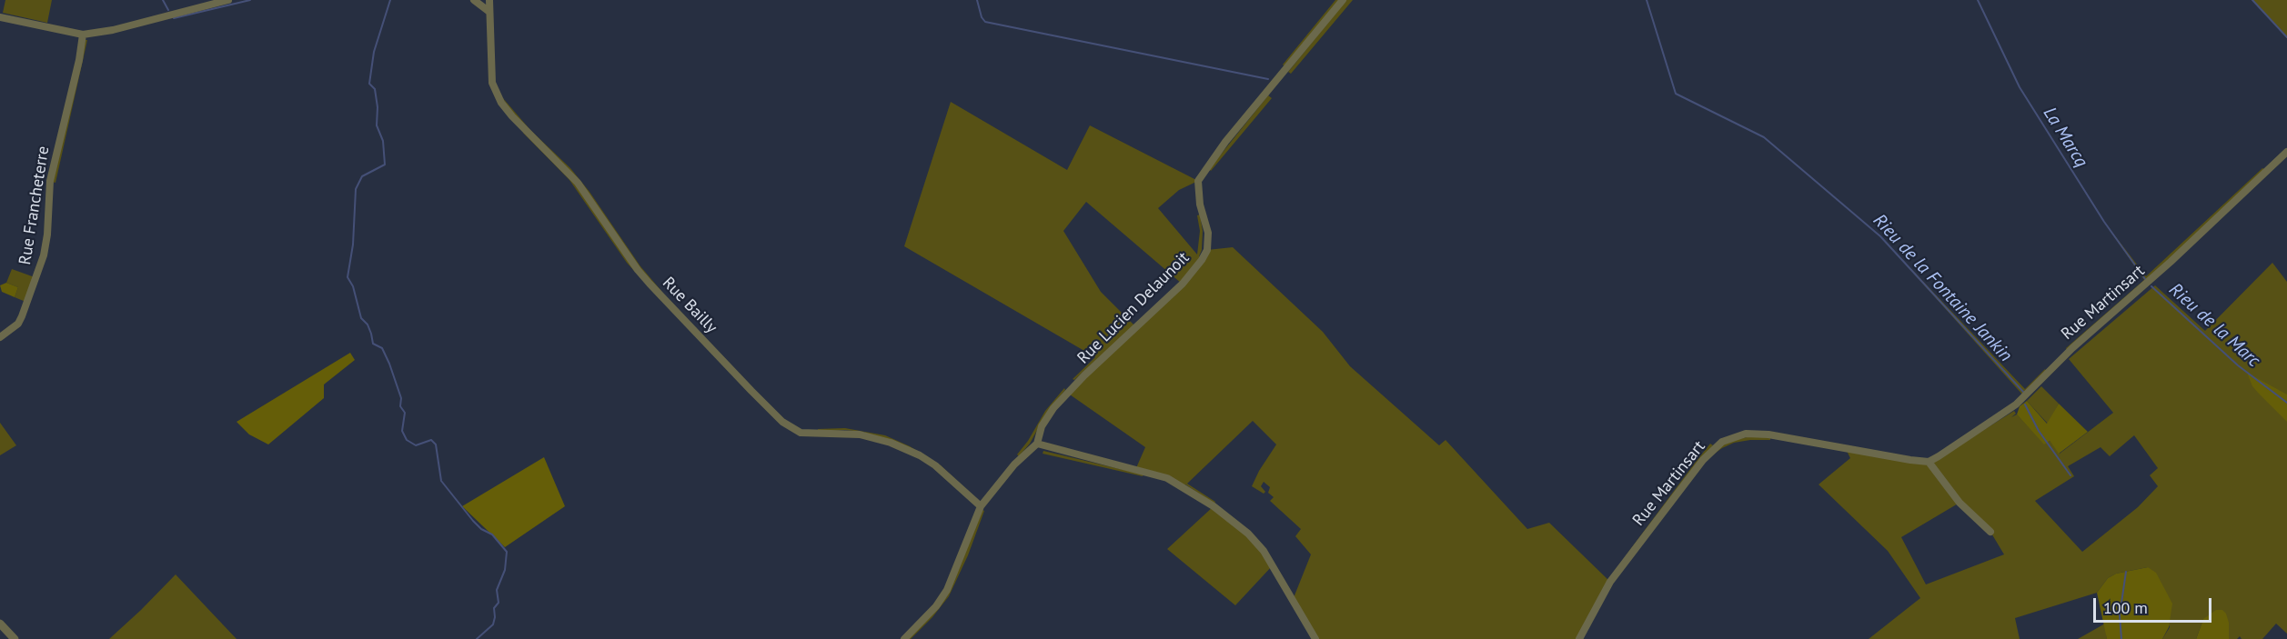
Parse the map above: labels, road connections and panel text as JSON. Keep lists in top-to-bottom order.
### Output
{
  "streets": {
    "street": [
      "Rue Francheterre",
      "Rue Martinsart",
      "Rue Bailly",
      "Rue Lucien Delaunoit"
    ]
  },
  "water": ["La Marcq", "Rieu de la Fontaine Jankin", "Rieu de la Marc"],
  "scale_bar": "100 m"
}
